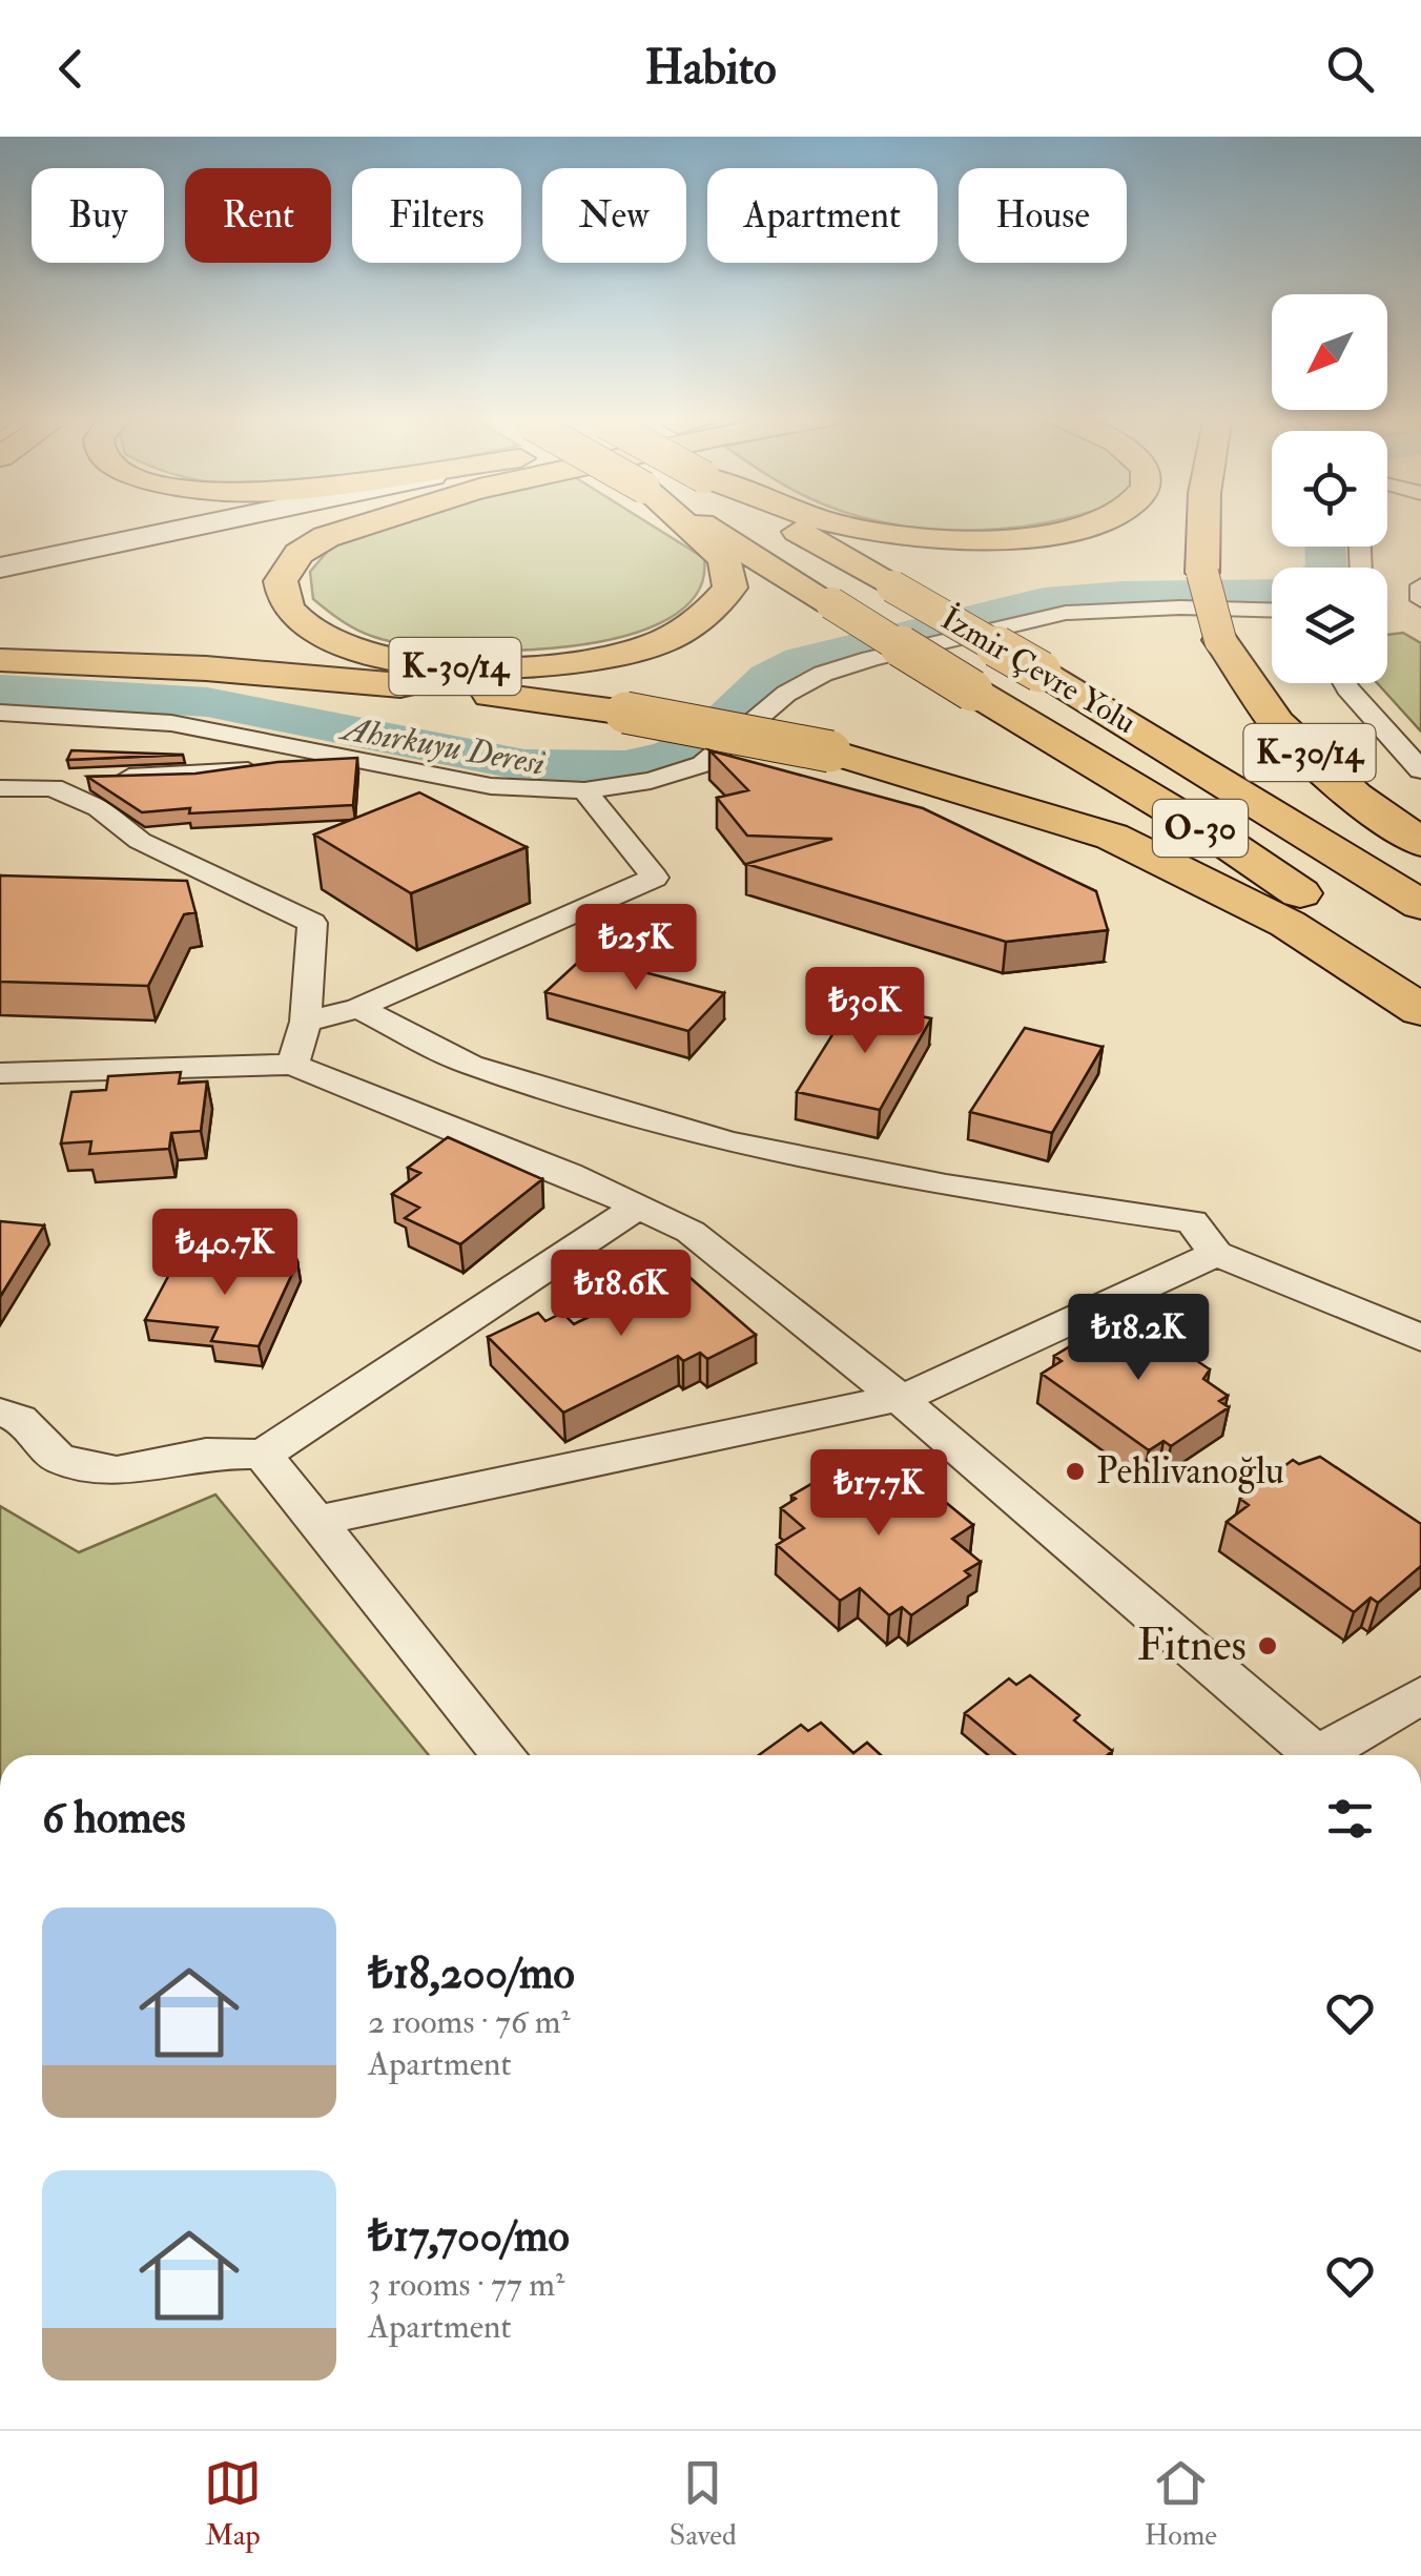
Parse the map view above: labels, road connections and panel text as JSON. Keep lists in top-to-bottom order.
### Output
{
  "streets": {
    "main road": ["K-30/14", "İzmir Çevre Yolu", "O-30"]
  },
  "water": ["Ahırkuyu Deresi"],
  "places": ["Pehlivanoğlu", "Fitnes"],
  "north": "bottom left",
  "page": {
    "header": "Habito",
    "chip": [
      "Buy",
      "Rent",
      "Filters",
      "New",
      "Apartment",
      "House"
    ],
    "price": [
      "₺25K",
      "₺30K",
      "₺40.7K",
      "₺18.6K",
      "₺18.2K",
      "₺17.7K"
    ],
    "heading": "6 homes",
    "list": [
      {
        "name": "₺18,200/mo",
        "note": "2 rooms · 76 m² · Apartment"
      },
      {
        "name": "₺17,700/mo",
        "note": "3 rooms · 77 m² · Apartment"
      }
    ],
    "tabs": ["Map", "Saved", "Home"]
  }
}
